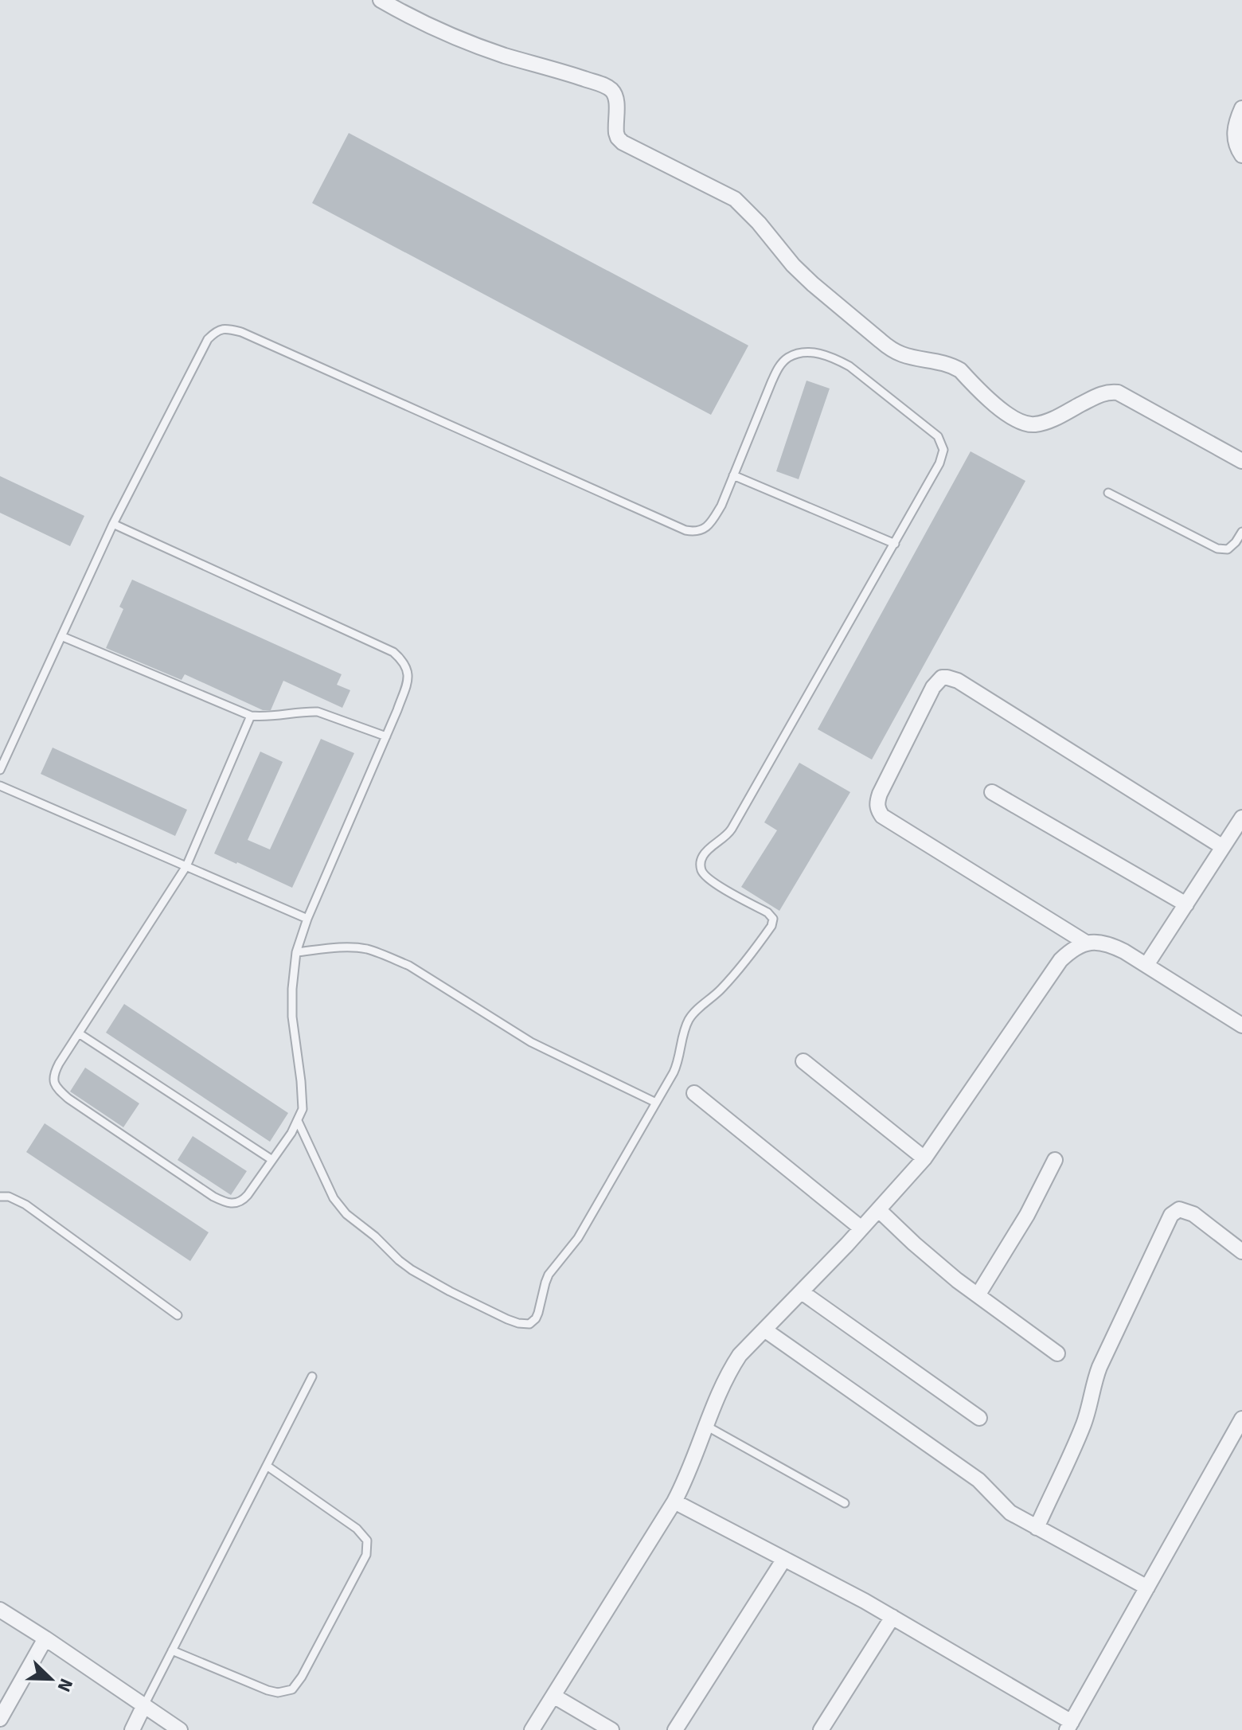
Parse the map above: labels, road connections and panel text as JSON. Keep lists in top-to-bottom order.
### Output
{
  "north": "bottom right"
}
